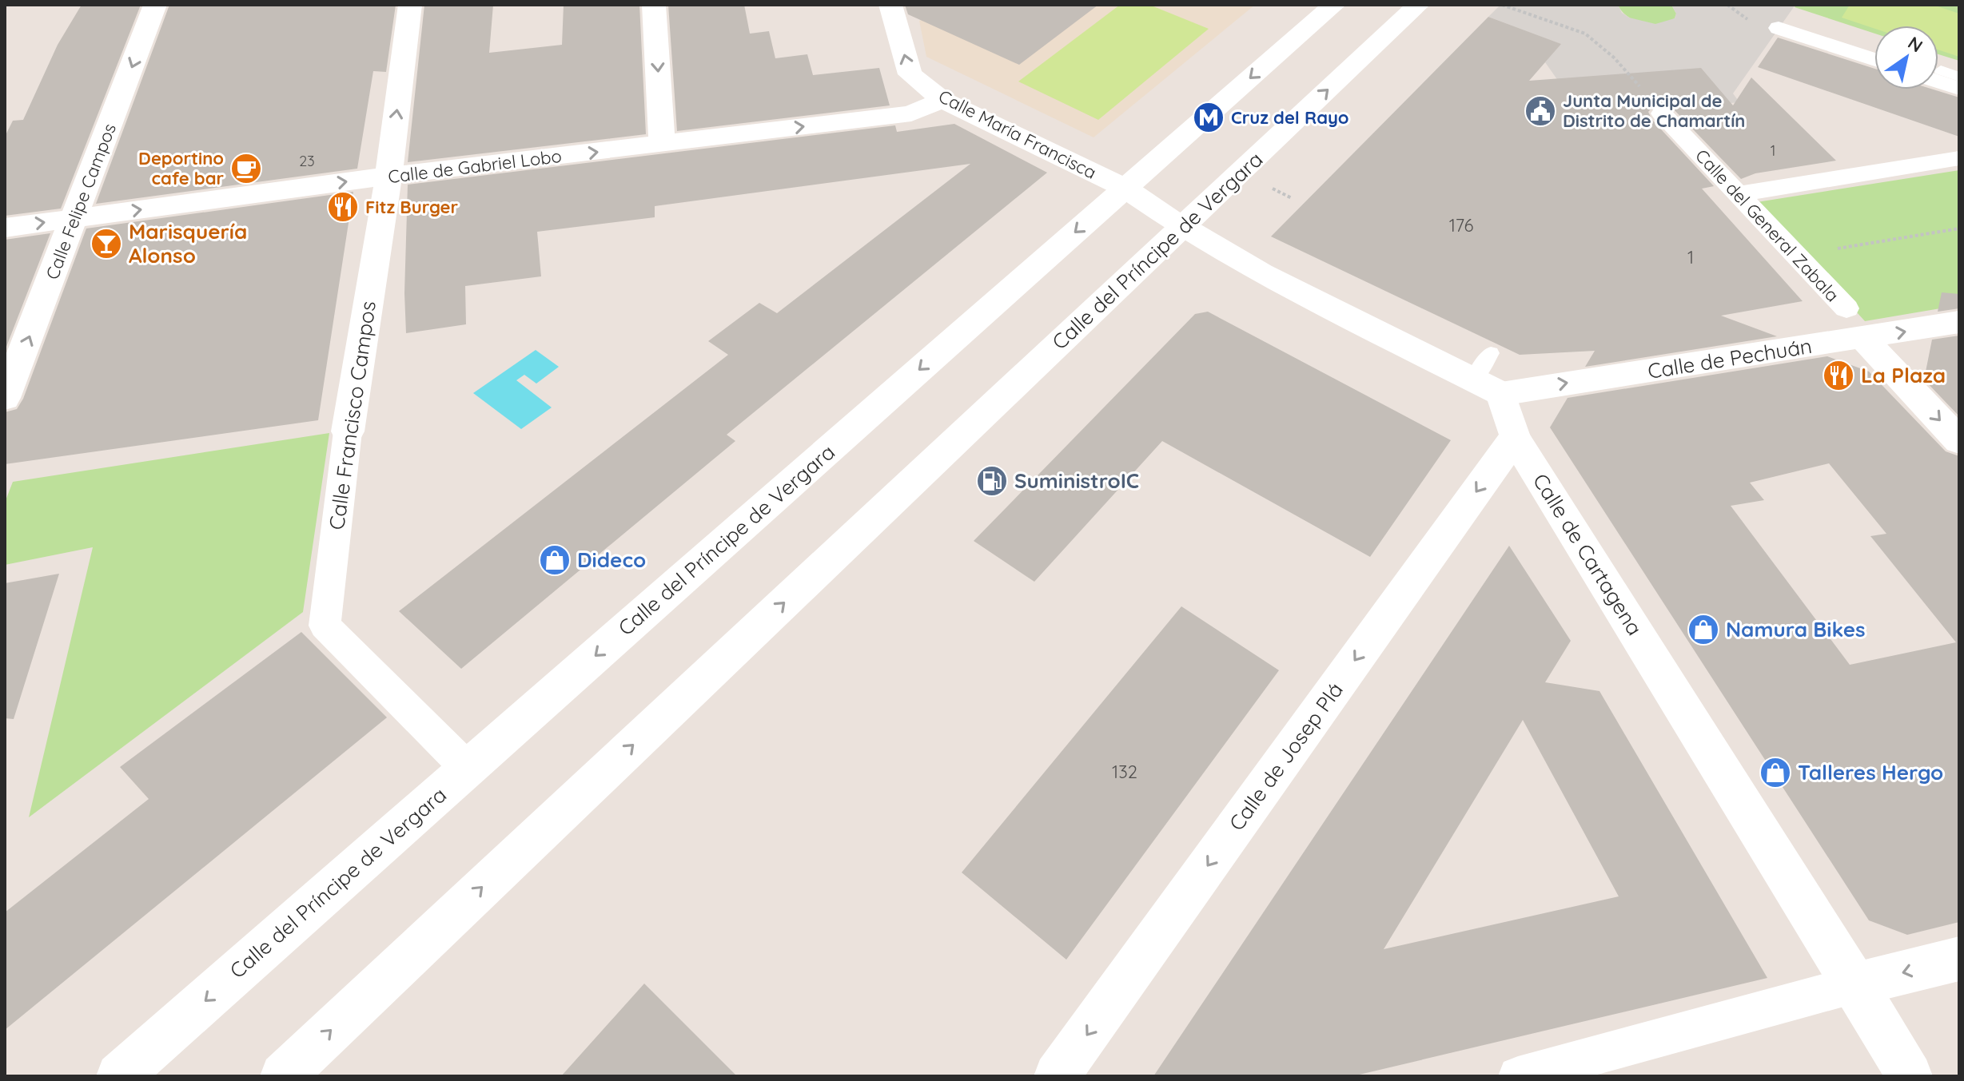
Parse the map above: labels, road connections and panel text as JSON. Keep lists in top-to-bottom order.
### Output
{
  "streets": {
    "street": [
      "Calle María Francisca",
      "Calle de Gabriel Lobo",
      "Calle Felipe Campos",
      "Calle del General Zabala",
      "Calle del Príncipe de Vergara",
      "Calle de Pechuán",
      "Calle Francisco Campos",
      "Calle de Cartagena",
      "Calle de Josep Plá"
    ]
  },
  "crossings": [
    ["Calle María Francisca", "Calle de Gabriel Lobo"],
    ["Calle María Francisca", "Calle del Príncipe de Vergara"],
    ["Calle de Gabriel Lobo", "Calle Felipe Campos"],
    ["Calle de Gabriel Lobo", "Calle Francisco Campos"],
    ["Calle del Príncipe de Vergara", "Calle Francisco Campos"],
    ["Calle de Pechuán", "Calle de Cartagena"],
    ["Calle de Cartagena", "Calle de Josep Plá"]
  ],
  "one_way": ["Calle de Gabriel Lobo", "Calle de Josep Plá"],
  "places": {
    "public building": ["Junta Municipal de Distrito de Chamartín"],
    "metro station": ["Cruz del Rayo"],
    "cafe": ["Deportino cafe bar"],
    "restaurant": ["Fitz Burger", "La Plaza"],
    "bar": ["Marisquería Alonso"],
    "fuel station": ["SuministroIC"],
    "shop": ["Dideco", "Namura Bikes", "Talleres Hergo"]
  },
  "house_numbers": [
    "1",
    "23",
    "176",
    "1",
    "132"
  ],
  "north": "top right"
}
